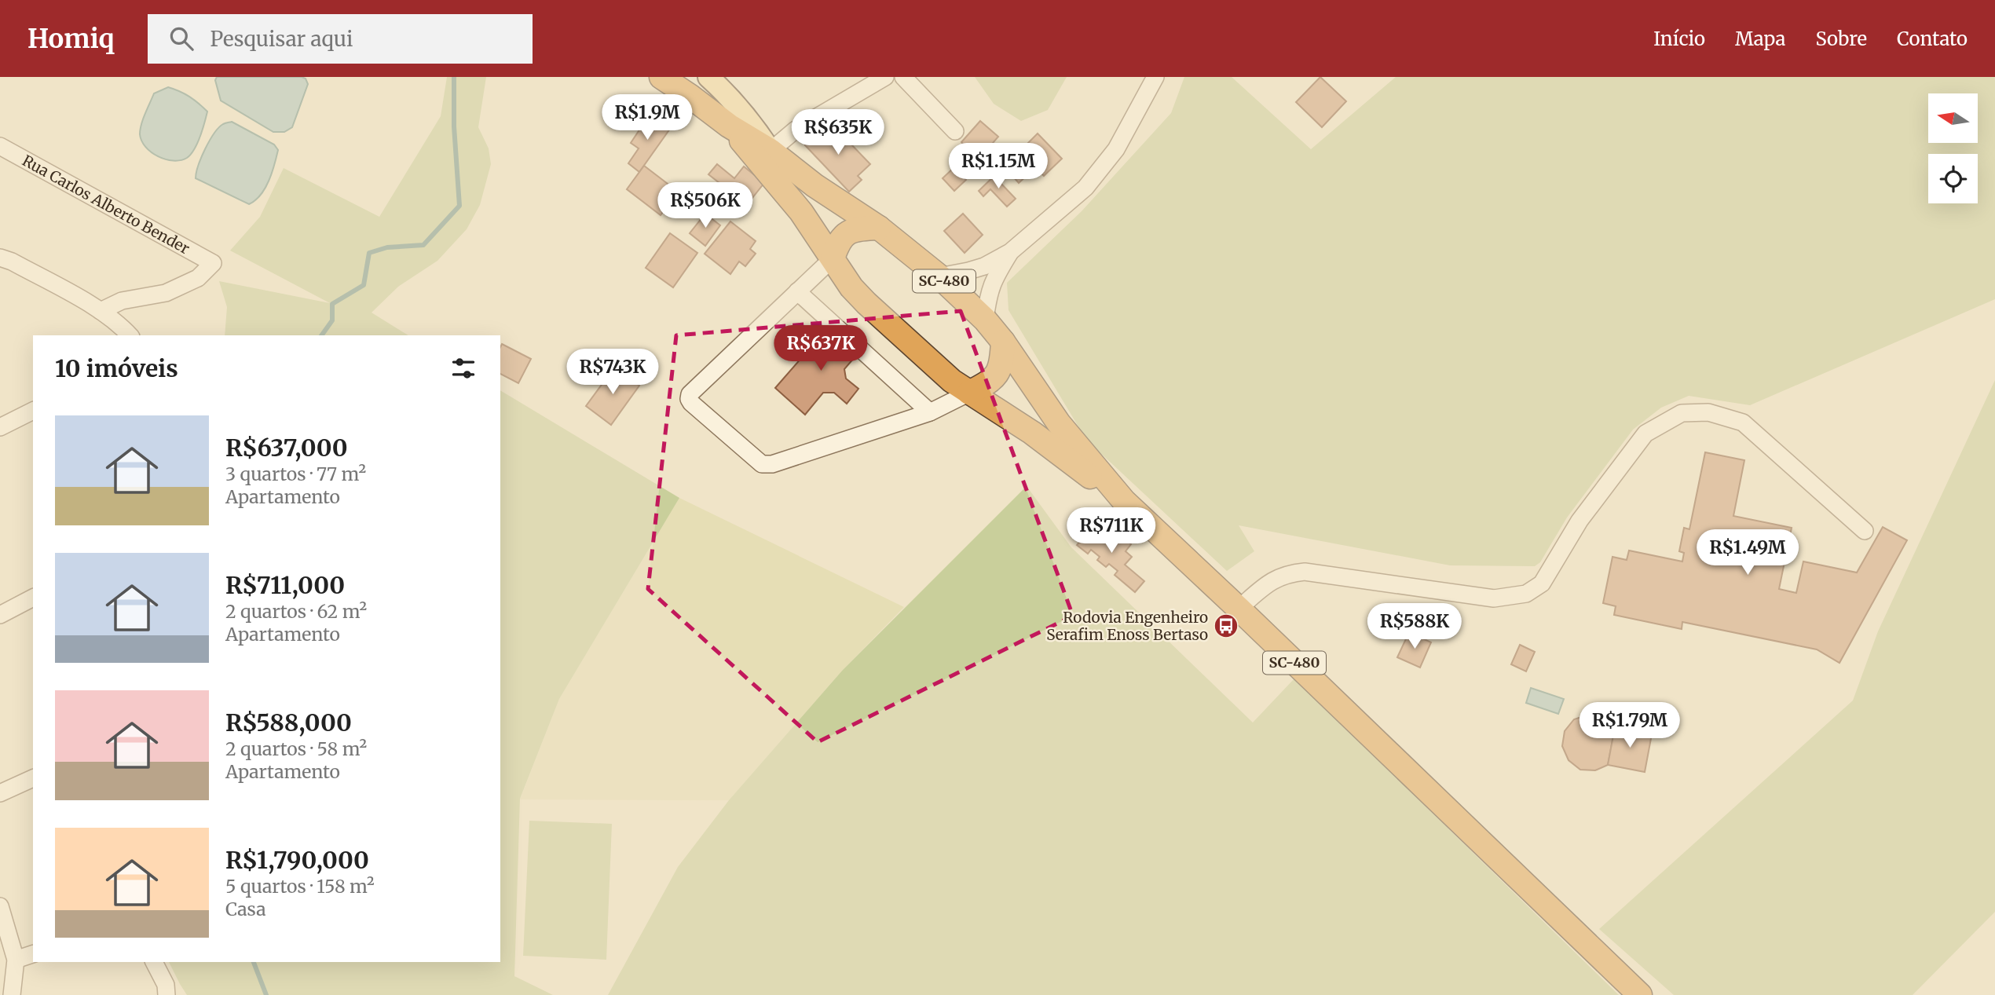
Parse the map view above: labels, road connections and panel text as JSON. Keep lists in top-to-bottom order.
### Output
{
  "streets": {
    "highway": ["SC-480"],
    "street": ["Rua Carlos Alberto Bender"]
  },
  "places": {
    "bus stop": ["Rodovia Engenheiro Serafim Enoss Bertaso"]
  },
  "north": "left",
  "page": {
    "header": "Homiq",
    "search": "Pesquisar aqui",
    "nav": [
      "Início",
      "Mapa",
      "Sobre",
      "Contato"
    ],
    "price": [
      "R$1.9M",
      "R$635K",
      "R$1.15M",
      "R$506K",
      "R$637K",
      "R$743K",
      "R$711K",
      "R$1.49M",
      "R$588K",
      "R$1.79M"
    ],
    "heading": "10 imóveis",
    "list": [
      {
        "name": "R$637,000",
        "note": "3 quartos · 77 m² · Apartamento"
      },
      {
        "name": "R$711,000",
        "note": "2 quartos · 62 m² · Apartamento"
      },
      {
        "name": "R$588,000",
        "note": "2 quartos · 58 m² · Apartamento"
      },
      {
        "name": "R$1,790,000",
        "note": "5 quartos · 158 m² · Casa"
      }
    ]
  }
}
